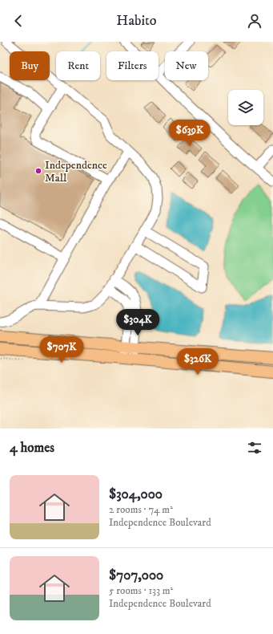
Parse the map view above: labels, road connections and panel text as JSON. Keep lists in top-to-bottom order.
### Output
{
  "places": ["Independence Mall"],
  "page": {
    "header": "Habito",
    "chip": [
      "Buy",
      "Rent",
      "Filters",
      "New"
    ],
    "price": [
      "$639K",
      "$304K",
      "$707K",
      "$326K"
    ],
    "heading": "4 homes",
    "list": [
      {
        "name": "$304,000",
        "note": "2 rooms · 74 m² · Independence Boulevard"
      },
      {
        "name": "$707,000",
        "note": "5 rooms · 133 m² · Independence Boulevard"
      }
    ]
  }
}
